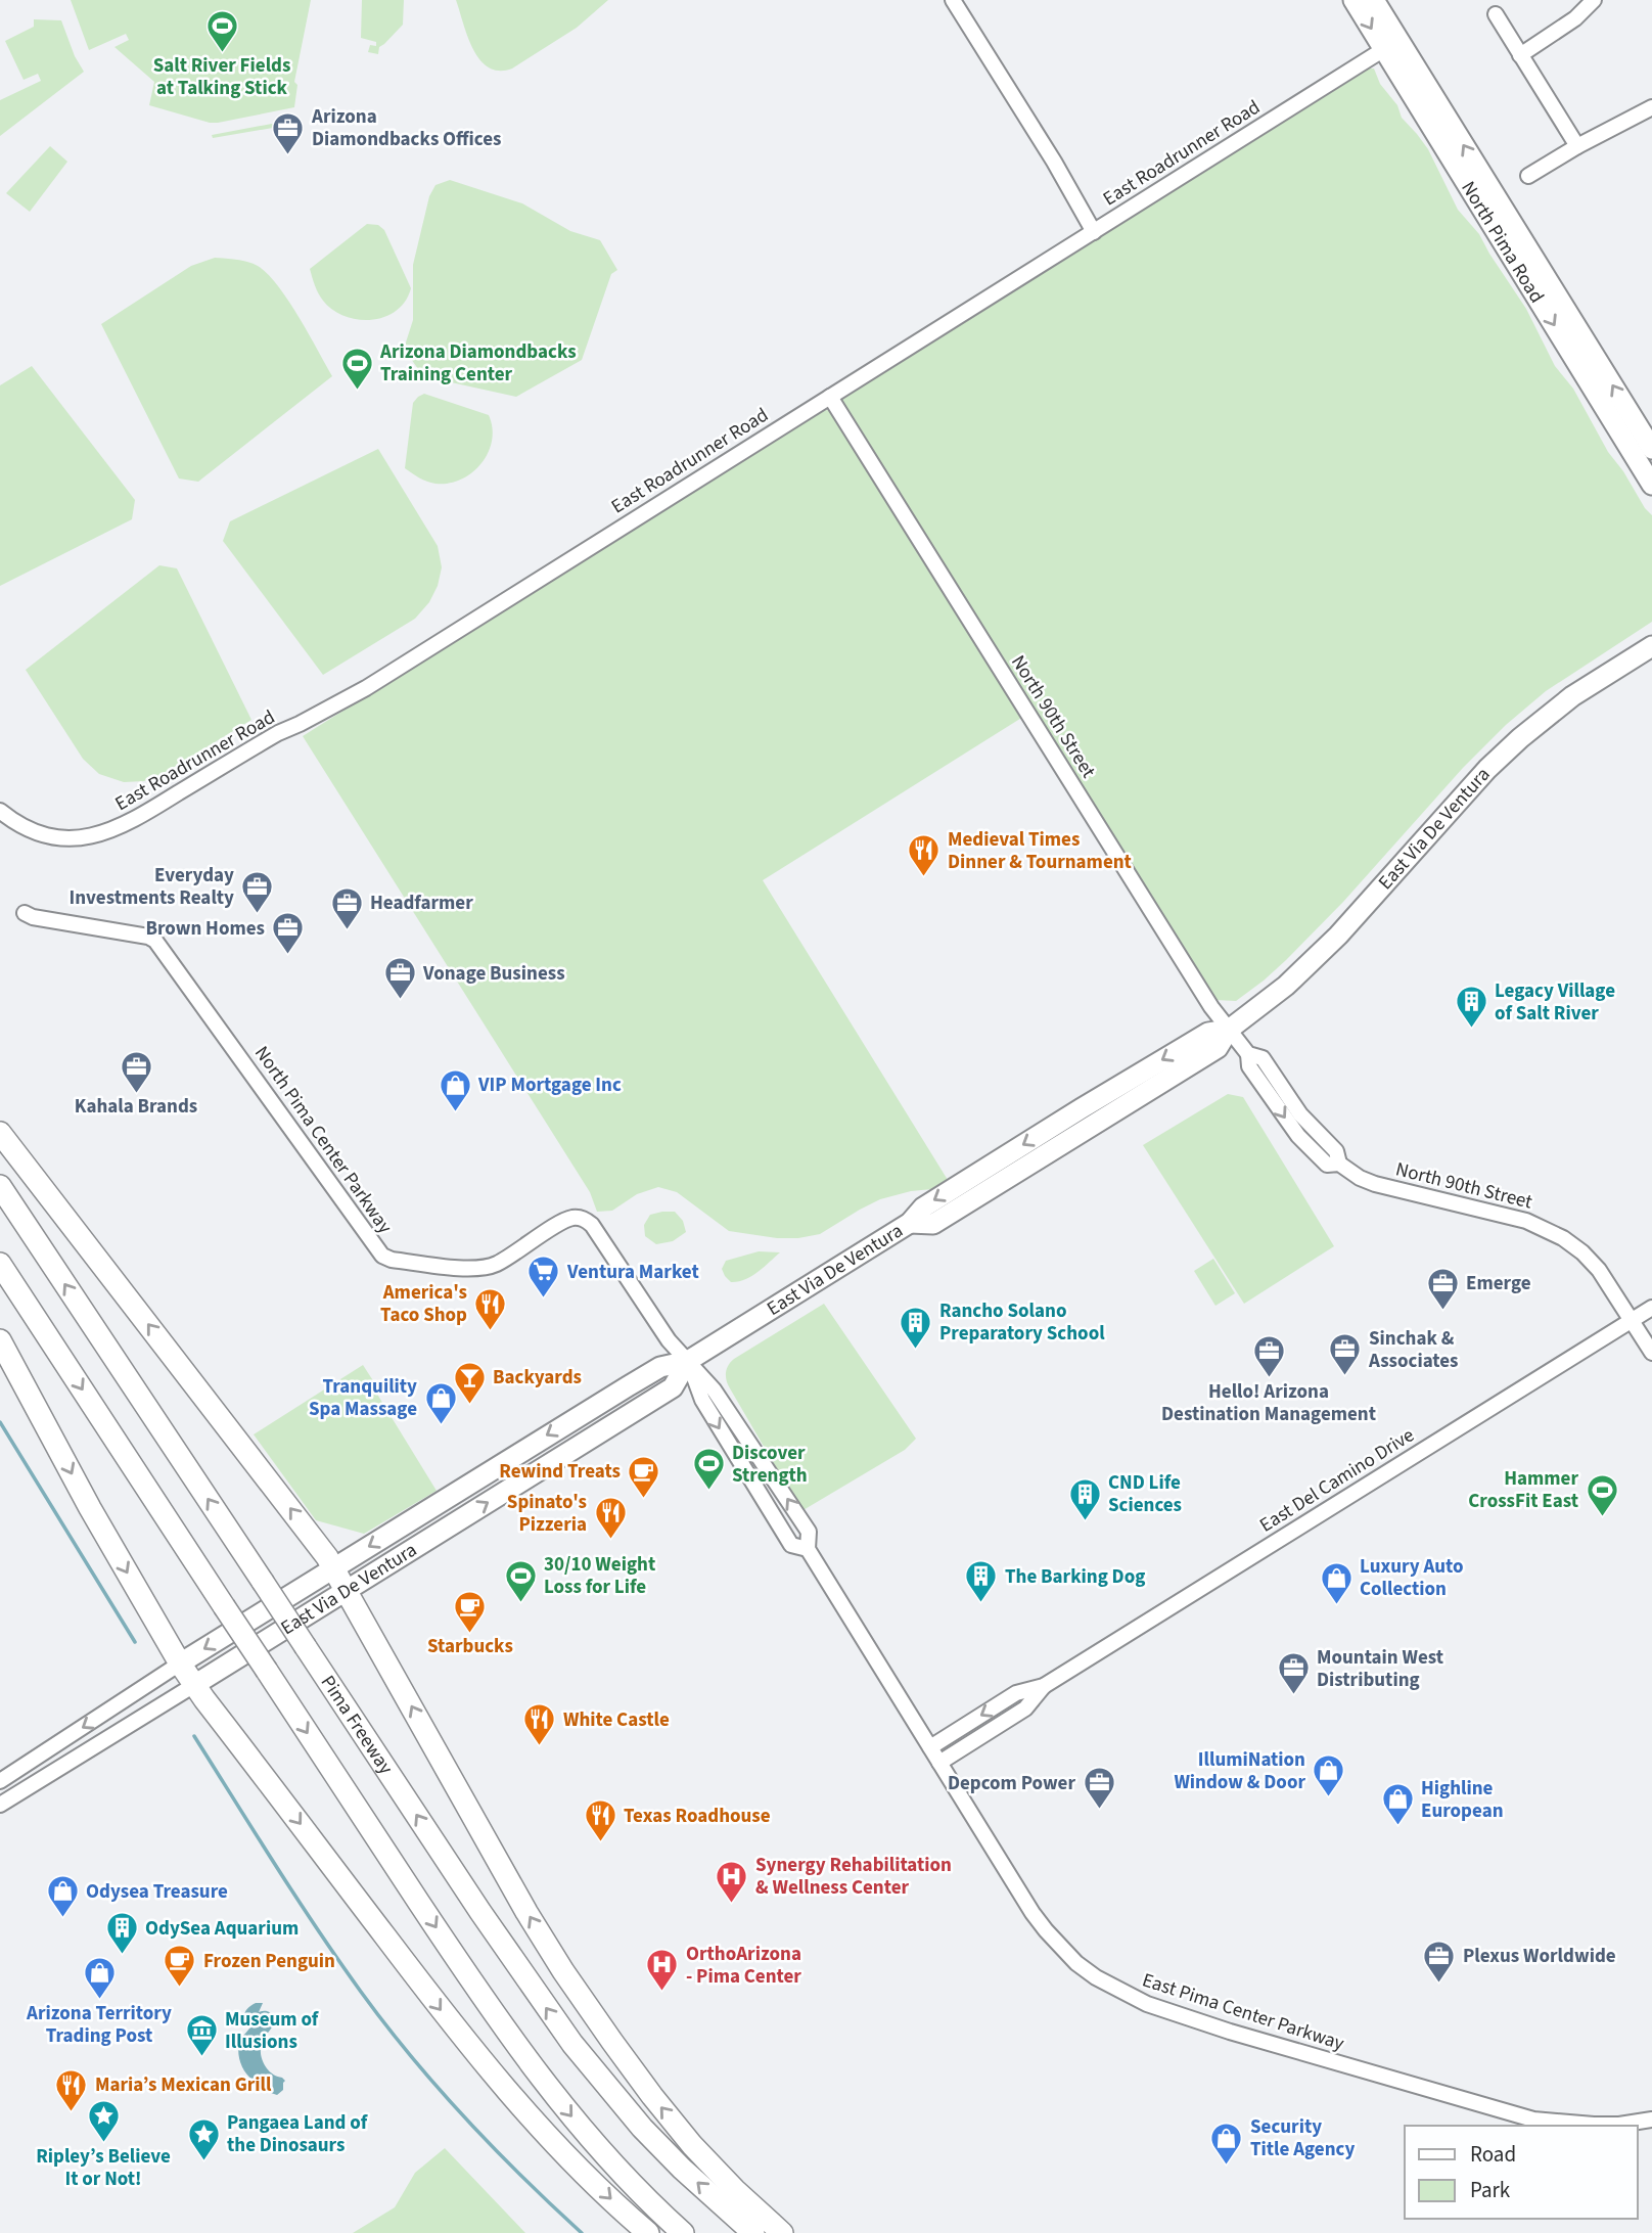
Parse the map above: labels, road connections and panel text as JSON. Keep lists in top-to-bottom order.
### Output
{
  "streets": {
    "highway": ["Pima Freeway"],
    "main road": ["North Pima Road", "East Via De Ventura"],
    "street": [
      "East Roadrunner Road",
      "North 90th Street",
      "North Pima Center Parkway",
      "East Del Camino Drive",
      "East Pima Center Parkway"
    ]
  },
  "crossings": [
    ["East Roadrunner Road", "North Pima Road"],
    ["East Roadrunner Road", "North 90th Street"],
    ["North 90th Street", "East Via De Ventura"],
    ["North 90th Street", "East Del Camino Drive"],
    ["East Via De Ventura", "North Pima Center Parkway"],
    ["North Pima Center Parkway", "East Del Camino Drive"],
    ["North Pima Center Parkway", "East Pima Center Parkway"],
    ["East Del Camino Drive", "East Pima Center Parkway"]
  ],
  "places": {
    "sports": [
      "Salt River Fields at Talking Stick",
      "Arizona Diamondbacks Training Center",
      "Discover Strength",
      "Hammer CrossFit East",
      "30/10 Weight Loss for Life"
    ],
    "office": [
      "Arizona Diamondbacks Offices",
      "Everyday Investments Realty",
      "Headfarmer",
      "Brown Homes",
      "Vonage Business",
      "Kahala Brands",
      "Emerge",
      "Sinchak & Associates",
      "Hello! Arizona Destination Management",
      "Mountain West Distributing",
      "Depcom Power",
      "Plexus Worldwide"
    ],
    "restaurant": [
      "Medieval Times Dinner & Tournament",
      "America's Taco Shop",
      "Spinato's Pizzeria",
      "White Castle",
      "Texas Roadhouse",
      "Maria’s Mexican Grill"
    ],
    "building": [
      "Legacy Village of Salt River",
      "Rancho Solano Preparatory School",
      "CND Life Sciences",
      "The Barking Dog",
      "OdySea Aquarium"
    ],
    "shop": [
      "VIP Mortgage Inc",
      "Tranquility Spa Massage",
      "Luxury Auto Collection",
      "IllumiNation Window & Door",
      "Highline European",
      "Odysea Treasure",
      "Arizona Territory Trading Post",
      "Security Title Agency"
    ],
    "supermarket": ["Ventura Market"],
    "bar": ["Backyards"],
    "cafe": ["Rewind Treats", "Starbucks", "Frozen Penguin"],
    "hospital": ["Synergy Rehabilitation & Wellness Center", "OrthoArizona - Pima Center"],
    "museum": ["Museum of Illusions"],
    "place": ["Ripley’s Believe It or Not!", "Pangaea Land of the Dinosaurs"]
  },
  "legend": ["Road", "Park"]
}
